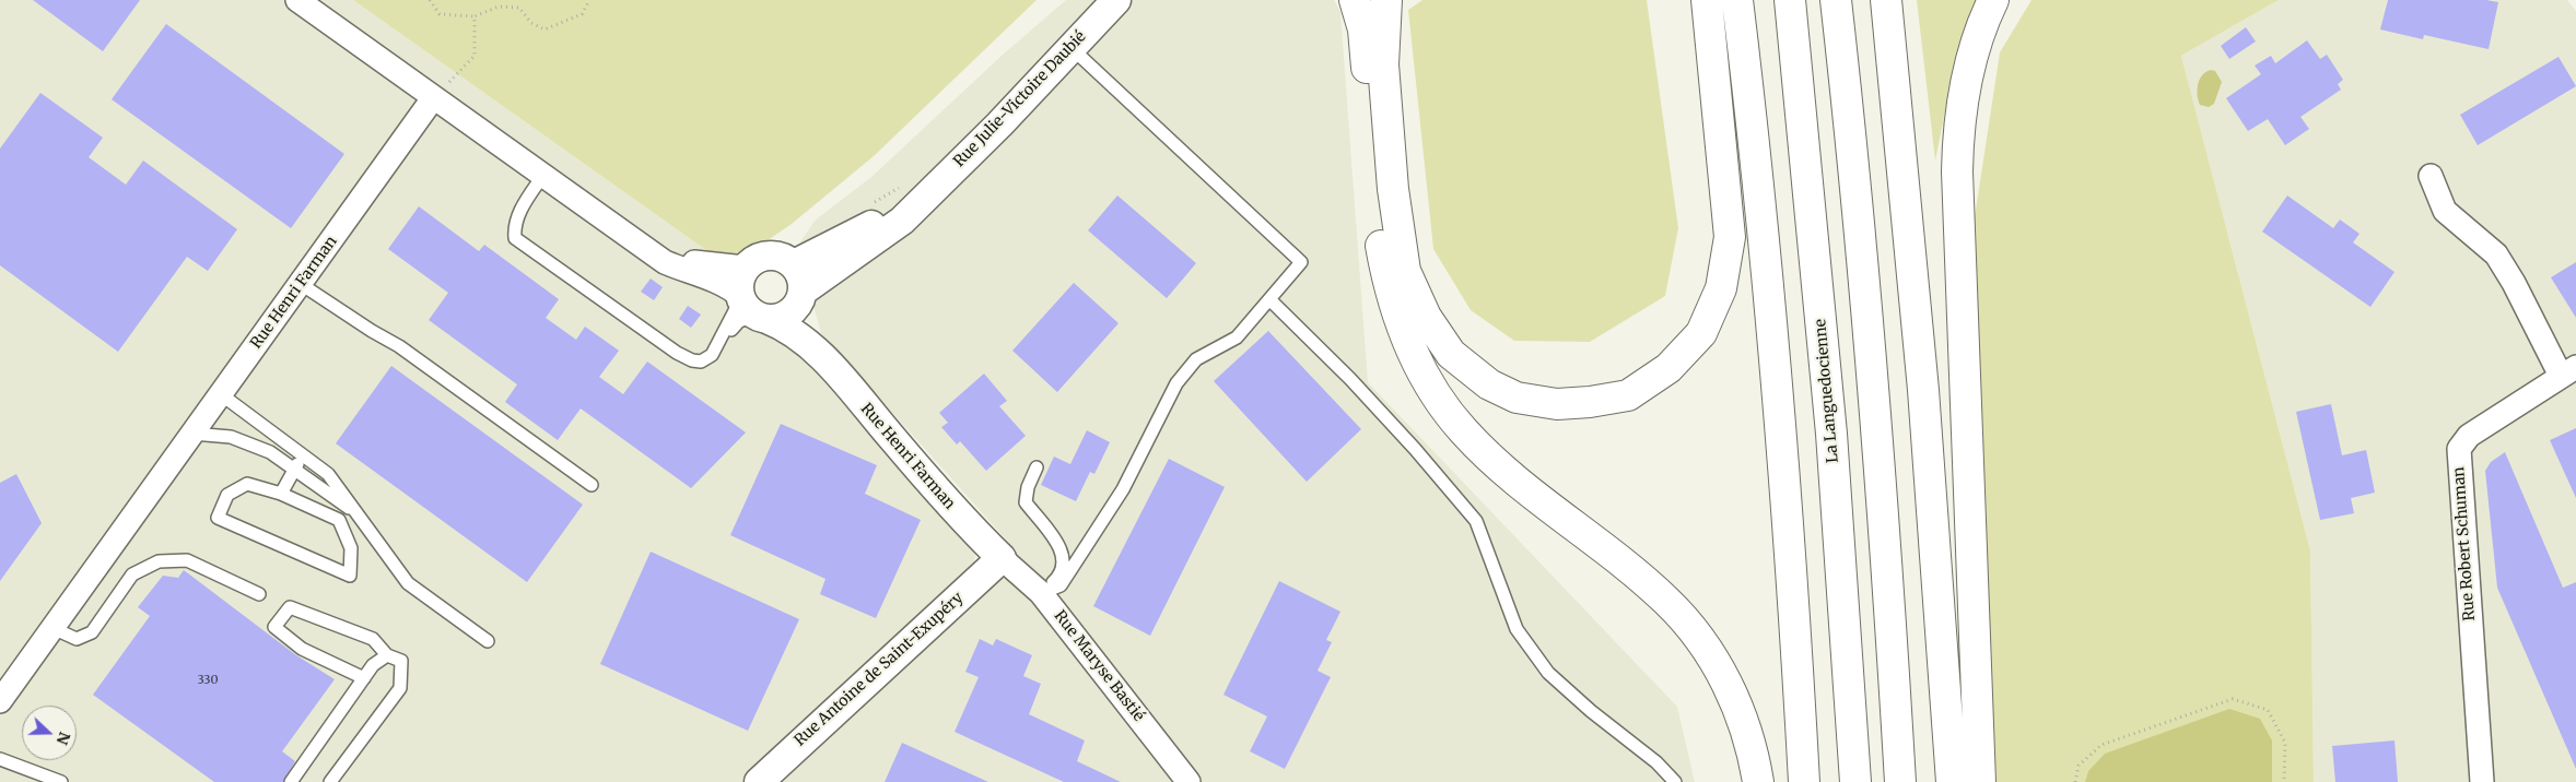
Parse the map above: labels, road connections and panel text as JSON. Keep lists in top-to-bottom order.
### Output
{
  "streets": {
    "highway": ["La Languedocienne"],
    "street": [
      "Rue Julie-Victoire Daubié",
      "Rue Henri Farman",
      "Rue Robert Schuman",
      "Rue Maryse Bastié",
      "Rue Antoine de Saint-Exupéry"
    ]
  },
  "crossings": [
    ["Rue Julie-Victoire Daubié", "Rue Henri Farman"],
    ["Rue Henri Farman", "Rue Maryse Bastié"],
    ["Rue Henri Farman", "Rue Antoine de Saint-Exupéry"],
    ["Rue Maryse Bastié", "Rue Antoine de Saint-Exupéry"]
  ],
  "house_numbers": ["330"],
  "north": "right"
}
